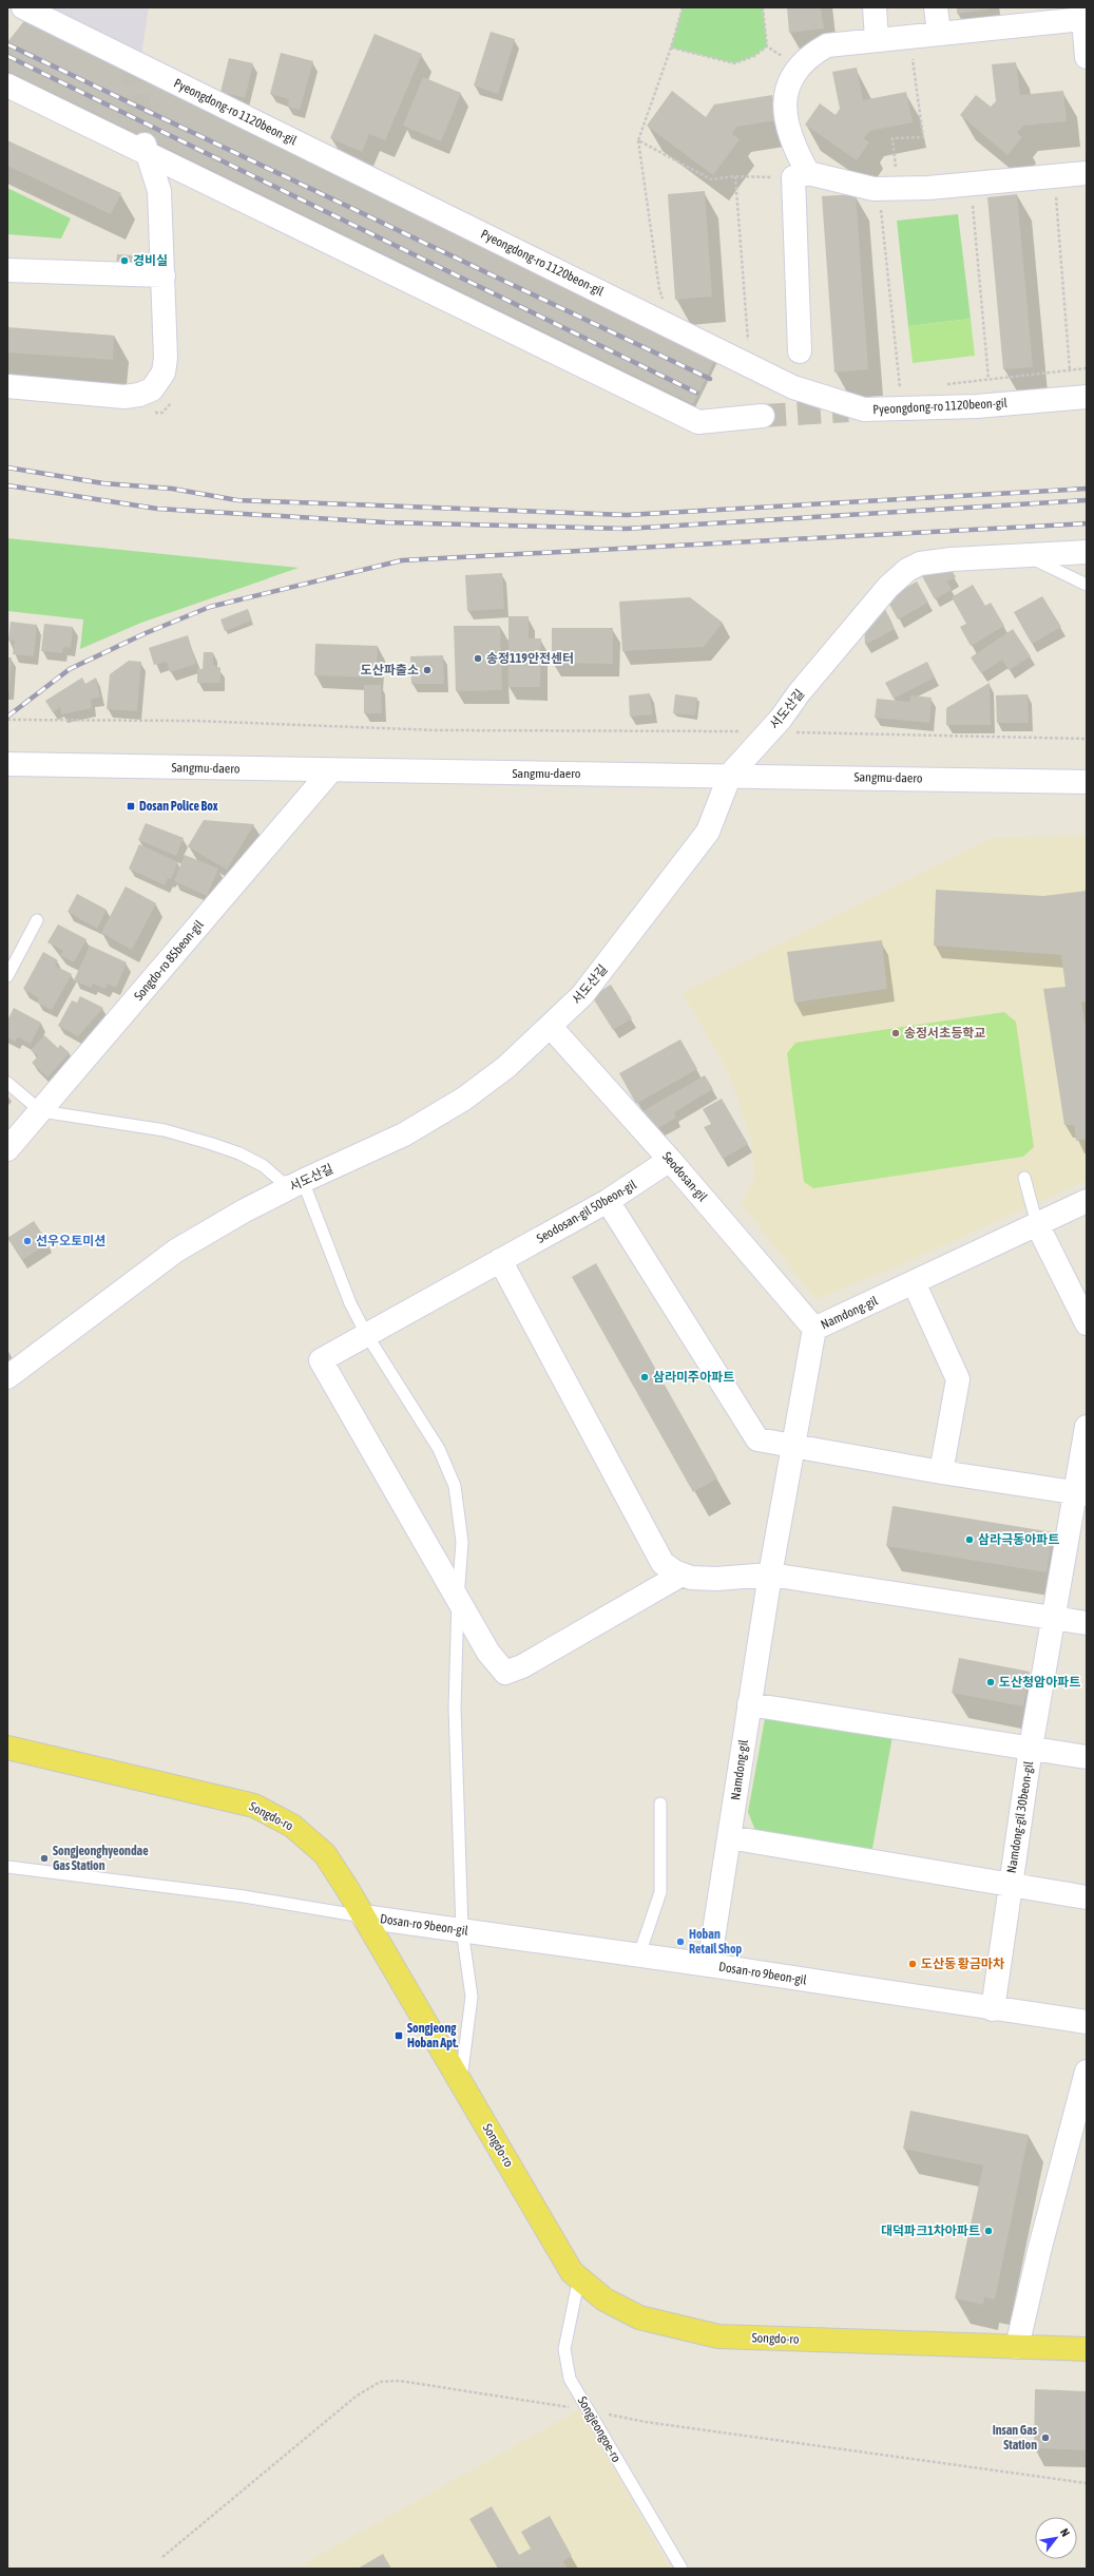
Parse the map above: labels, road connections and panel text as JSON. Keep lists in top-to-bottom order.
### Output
{
  "streets": {
    "main road": ["Songdo-ro"],
    "street": [
      "Pyeongdong-ro 1120beon-gil",
      "서도산길",
      "Sangmu-daero",
      "Songdo-ro 85beon-gil",
      "Seodosan-gil",
      "Seodosan-gil 50beon-gil",
      "Namdong-gil",
      "Namdong-gil 30beon-gil",
      "Dosan-ro 9beon-gil"
    ],
    "lane": ["Songjeongoe-ro"]
  },
  "crossings": [
    ["서도산길", "Sangmu-daero"],
    ["서도산길", "Seodosan-gil"],
    ["Sangmu-daero", "Songdo-ro 85beon-gil"],
    ["Seodosan-gil", "Seodosan-gil 50beon-gil"],
    ["Seodosan-gil", "Namdong-gil"],
    ["Namdong-gil", "Dosan-ro 9beon-gil"],
    ["Songdo-ro", "Dosan-ro 9beon-gil"],
    ["Songdo-ro", "Songjeongoe-ro"],
    ["Namdong-gil 30beon-gil", "Dosan-ro 9beon-gil"]
  ],
  "places": {
    "other": [
      "경비실",
      "송정119안전센터",
      "도산파출소",
      "송정서초등학교",
      "선우오토미션",
      "삼라미주아파트",
      "삼라극동아파트",
      "도산청암아파트",
      "Songjeonghyeondae Gas Station",
      "Hoban Retail Shop",
      "도산동 황금마차",
      "대덕파크1차아파트",
      "Insan Gas Station"
    ],
    "transit": ["Dosan Police Box", "Songjeong Hoban Apt."]
  },
  "north": "top right"
}
